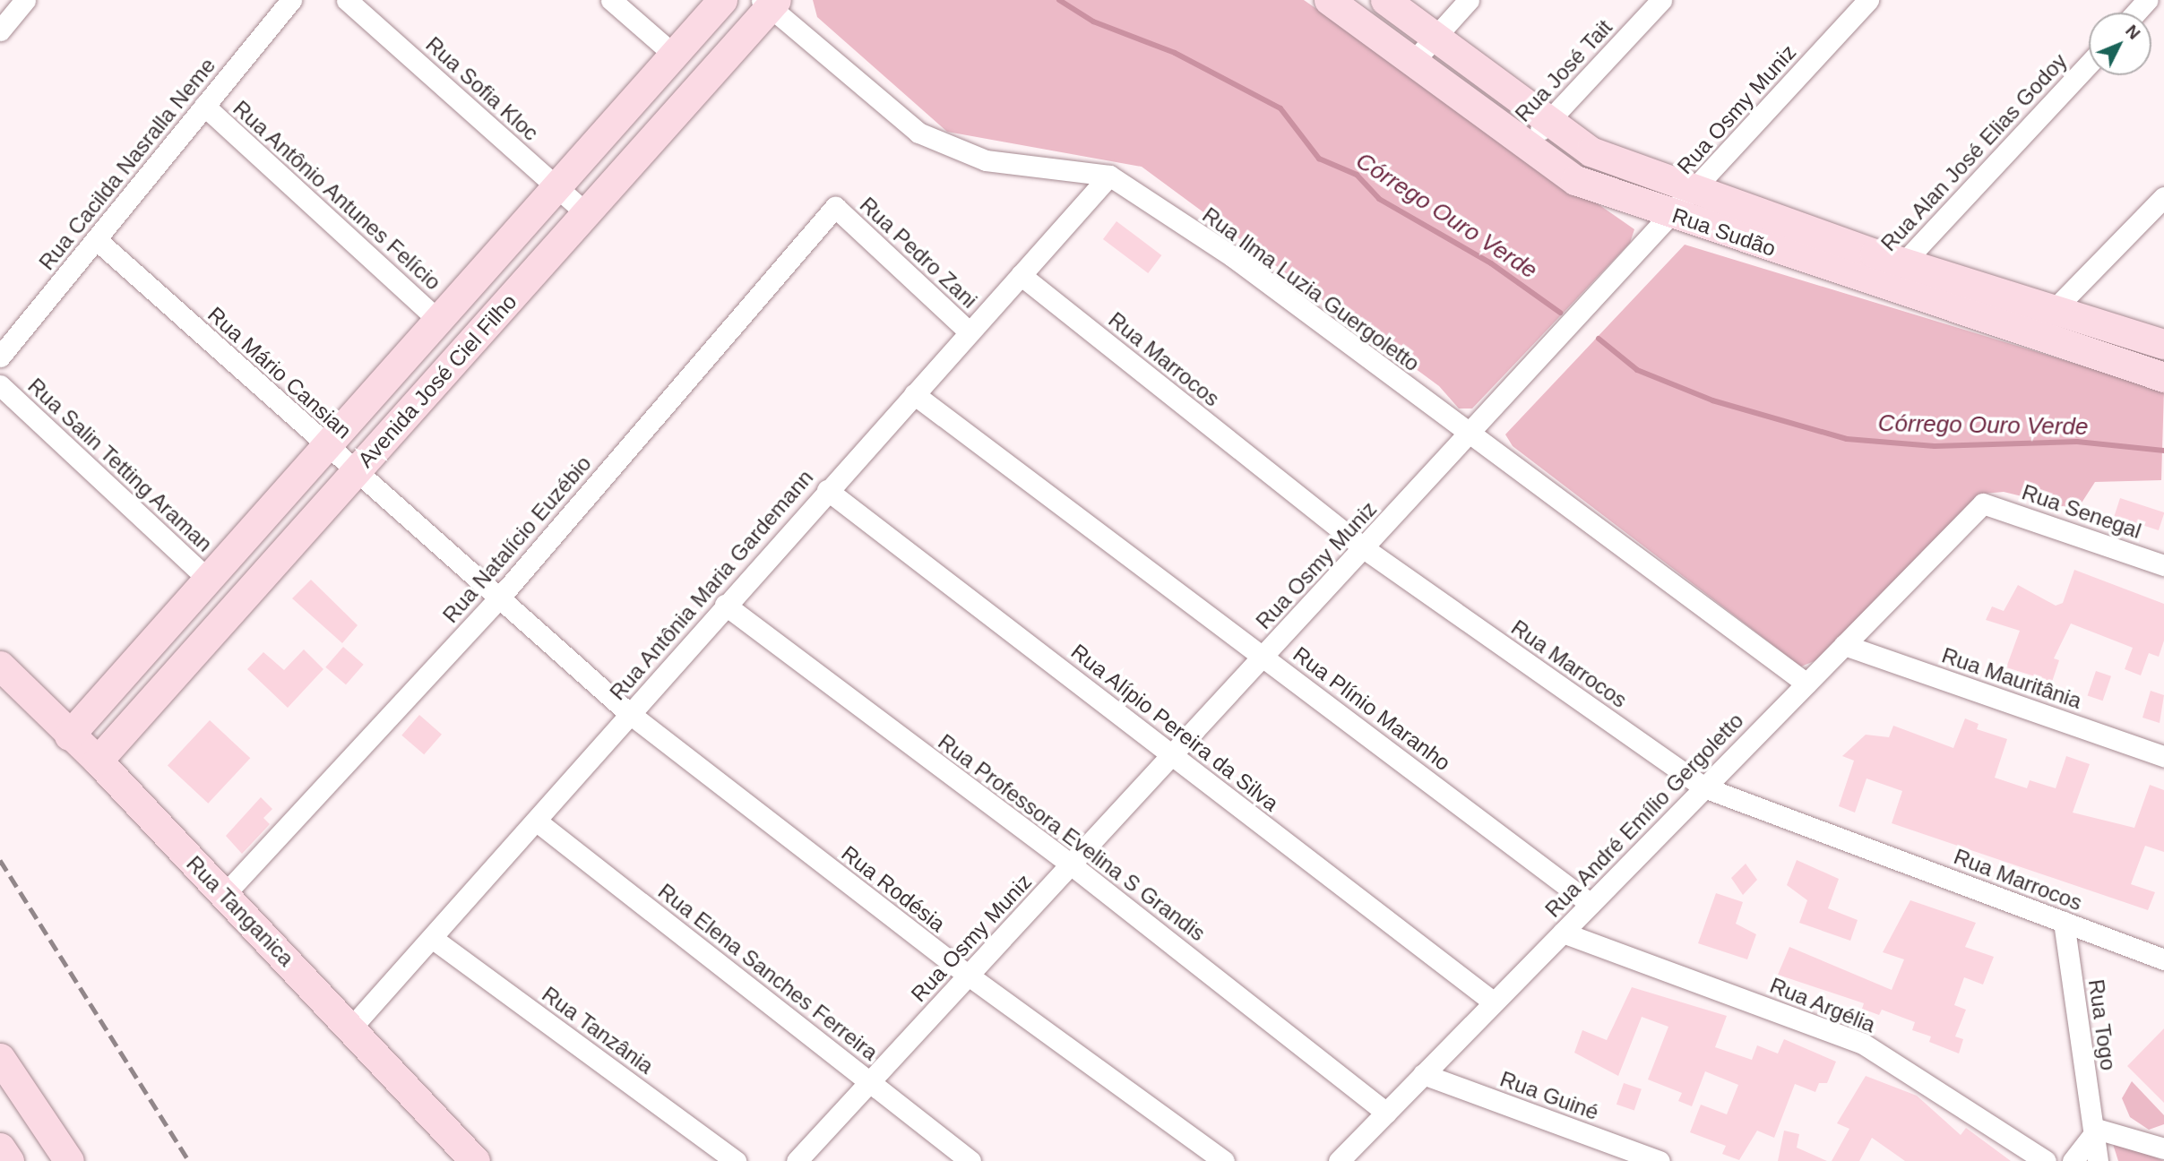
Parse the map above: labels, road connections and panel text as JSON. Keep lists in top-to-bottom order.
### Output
{
  "streets": {
    "street": [
      "Rua José Tait",
      "Rua Sofia Kloc",
      "Rua Osmy Muniz",
      "Rua Alan José Elias Godoy",
      "Rua Cacilda Nasralla Neme",
      "Rua Antônio Antunes Felício",
      "Rua Sudão",
      "Rua Pedro Zani",
      "Rua Ilma Luzia Guergoletto",
      "Rua Marrocos",
      "Rua Mário Cansian",
      "Avenida José Ciel Filho",
      "Rua Salin Tetting Araman",
      "Rua Senegal",
      "Rua Natalício Euzébio",
      "Rua Antônia Maria Gardemann",
      "Rua Mauritânia",
      "Rua Plínio Maranho",
      "Rua Alípio Pereira da Silva",
      "Rua André Emílio Gergoletto",
      "Rua Professora Evelina S Grandis",
      "Rua Rodésia",
      "Rua Tanganica",
      "Rua Elena Sanches Ferreira",
      "Rua Argélia",
      "Rua Togo",
      "Rua Tanzânia",
      "Rua Guiné"
    ]
  },
  "crossings": [
    ["Rua José Tait", "Rua Sudão"],
    ["Rua Sofia Kloc", "Avenida José Ciel Filho"],
    ["Rua Osmy Muniz", "Rua Sudão"],
    ["Rua Osmy Muniz", "Rua Ilma Luzia Guergoletto"],
    ["Rua Osmy Muniz", "Rua Marrocos"],
    ["Rua Osmy Muniz", "Rua Plínio Maranho"],
    ["Rua Osmy Muniz", "Rua Alípio Pereira da Silva"],
    ["Rua Osmy Muniz", "Rua Professora Evelina S Grandis"],
    ["Rua Osmy Muniz", "Rua Rodésia"],
    ["Rua Osmy Muniz", "Rua Elena Sanches Ferreira"],
    ["Rua Alan José Elias Godoy", "Rua Sudão"],
    ["Rua Cacilda Nasralla Neme", "Rua Antônio Antunes Felício"],
    ["Rua Cacilda Nasralla Neme", "Rua Mário Cansian"],
    ["Rua Antônio Antunes Felício", "Avenida José Ciel Filho"],
    ["Rua Pedro Zani", "Rua Natalício Euzébio"],
    ["Rua Pedro Zani", "Rua Antônia Maria Gardemann"],
    ["Rua Ilma Luzia Guergoletto", "Avenida José Ciel Filho"],
    ["Rua Ilma Luzia Guergoletto", "Rua Antônia Maria Gardemann"],
    ["Rua Ilma Luzia Guergoletto", "Rua André Emílio Gergoletto"],
    ["Rua Marrocos", "Rua Antônia Maria Gardemann"],
    ["Rua Marrocos", "Rua André Emílio Gergoletto"],
    ["Rua Marrocos", "Rua Togo"],
    ["Rua Mário Cansian", "Avenida José Ciel Filho"],
    ["Rua Mário Cansian", "Rua Natalício Euzébio"],
    ["Rua Mário Cansian", "Rua Antônia Maria Gardemann"],
    ["Rua Mário Cansian", "Rua Rodésia"],
    ["Avenida José Ciel Filho", "Rua Salin Tetting Araman"],
    ["Avenida José Ciel Filho", "Rua Tanganica"],
    ["Rua Senegal", "Rua André Emílio Gergoletto"],
    ["Rua Natalício Euzébio", "Rua Tanganica"],
    ["Rua Antônia Maria Gardemann", "Rua Plínio Maranho"],
    ["Rua Antônia Maria Gardemann", "Rua Alípio Pereira da Silva"],
    ["Rua Antônia Maria Gardemann", "Rua Professora Evelina S Grandis"],
    ["Rua Antônia Maria Gardemann", "Rua Rodésia"],
    ["Rua Antônia Maria Gardemann", "Rua Tanganica"],
    ["Rua Antônia Maria Gardemann", "Rua Elena Sanches Ferreira"],
    ["Rua Antônia Maria Gardemann", "Rua Tanzânia"],
    ["Rua Mauritânia", "Rua André Emílio Gergoletto"],
    ["Rua Plínio Maranho", "Rua André Emílio Gergoletto"],
    ["Rua Alípio Pereira da Silva", "Rua André Emílio Gergoletto"],
    ["Rua André Emílio Gergoletto", "Rua Professora Evelina S Grandis"],
    ["Rua André Emílio Gergoletto", "Rua Argélia"],
    ["Rua André Emílio Gergoletto", "Rua Guiné"]
  ],
  "water": ["Córrego Ouro Verde"],
  "north": "top right"
}
